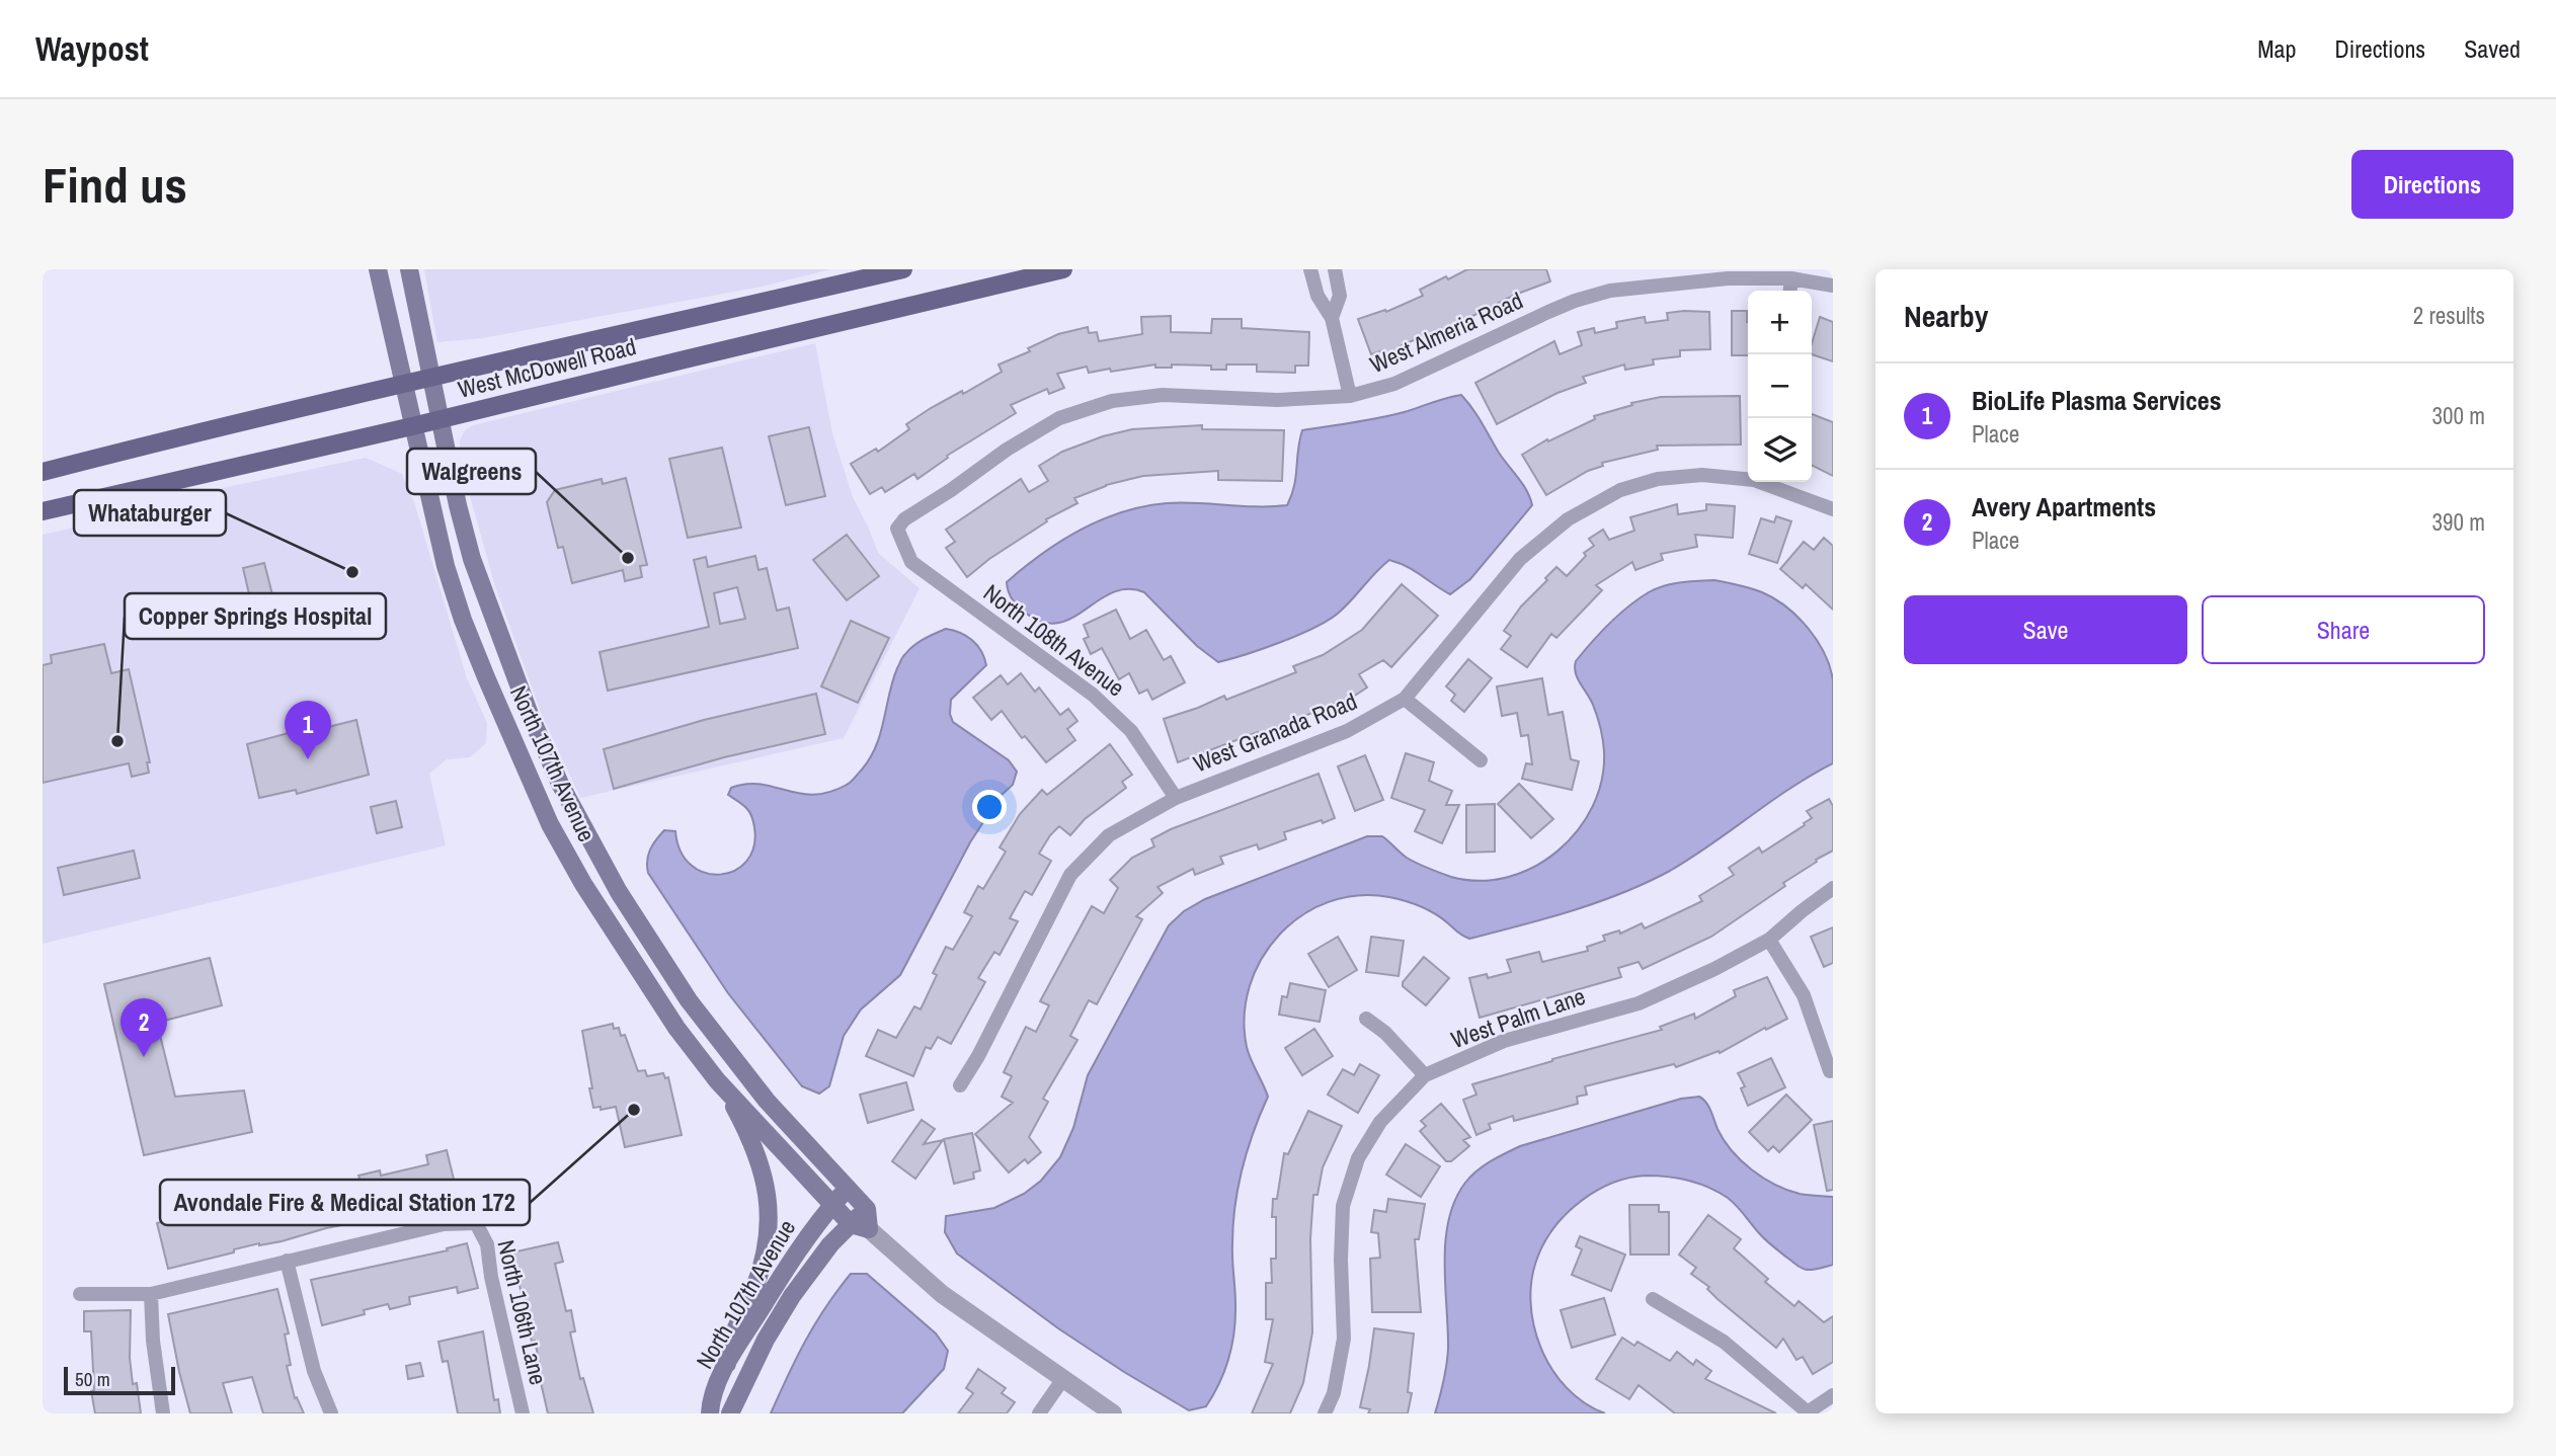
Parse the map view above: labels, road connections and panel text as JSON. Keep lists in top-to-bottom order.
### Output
{
  "streets": {
    "main road": ["West McDowell Road", "North 107th Avenue"],
    "street": [
      "West Almeria Road",
      "North 108th Avenue",
      "West Granada Road",
      "West Palm Lane",
      "North 106th Lane"
    ]
  },
  "crossings": [
    ["West Almeria Road", "North 108th Avenue"],
    ["West McDowell Road", "North 107th Avenue"],
    ["North 108th Avenue", "West Granada Road"]
  ],
  "places": [
    "Walgreens",
    "Whataburger",
    "Copper Springs Hospital",
    "Avondale Fire & Medical Station 172"
  ],
  "scale_bar": "50 m",
  "page": {
    "header": "Waypost",
    "nav": ["Map", "Directions", "Saved"],
    "buttons": [
      "Directions",
      ["Save", "Share"]
    ],
    "title": "Find us",
    "heading": ["Nearby", "2 results"],
    "map_buttons": ["+", "−"],
    "list": [
      {
        "mark": "1",
        "name": "BioLife Plasma Services",
        "note": "Place",
        "value": "300 m"
      },
      {
        "mark": "2",
        "name": "Avery Apartments",
        "note": "Place",
        "value": "390 m"
      }
    ],
    "pins": ["1", "2"],
    "scale": "50 m"
  }
}
